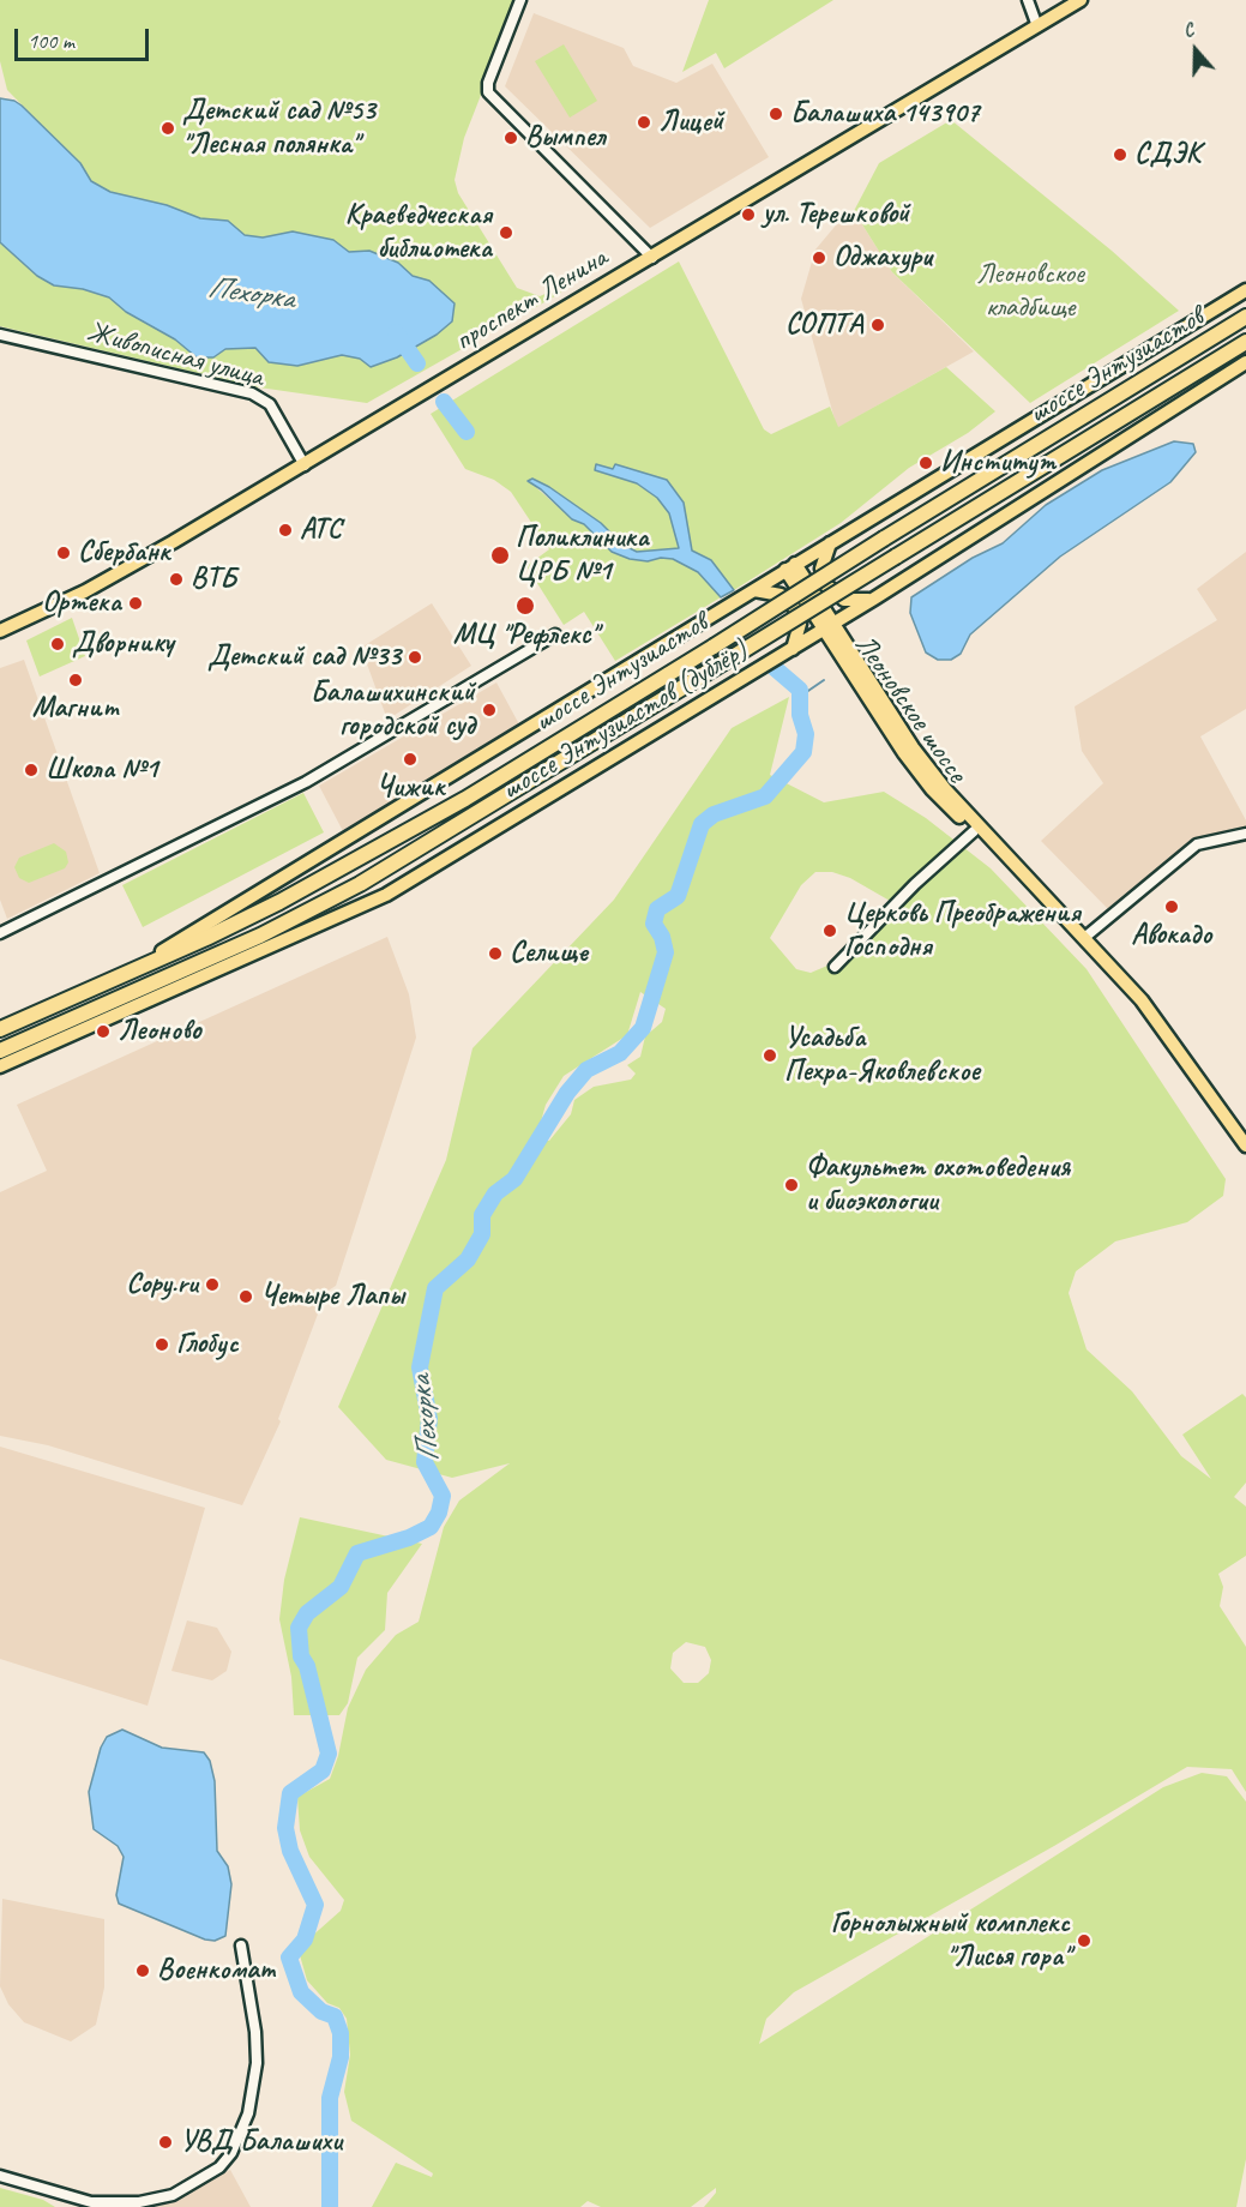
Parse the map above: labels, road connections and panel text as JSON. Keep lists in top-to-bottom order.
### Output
{
  "streets": {
    "highway": ["шоссе Энтузиастов"],
    "main road": ["проспект Ленина", "Леоновское шоссе", "шоссе Энтузиастов (дублёр)"],
    "street": ["Живописная улица"]
  },
  "crossings": [
    ["проспект Ленина", "Живописная улица"],
    ["шоссе Энтузиастов", "шоссе Энтузиастов (дублёр)"],
    ["Леоновское шоссе", "шоссе Энтузиастов (дублёр)"]
  ],
  "water": ["Пехорка"],
  "parks": ["Леоновское кладбище"],
  "places": [
    "Балашиха 143907",
    "Лицей",
    "Детский сад №53 \"Лесная полянка\"",
    "Вымпел",
    "СДЭК",
    "ул. Терешковой",
    "Краеведческая библиотека",
    "Оджахури",
    "СОПТА",
    "Институт",
    "АТС",
    "Сбербанк",
    "Поликлиника ЦРБ №1",
    "ВТБ",
    "Ортека",
    "МЦ \"Рефлекс\"",
    "Дворнику",
    "Детский сад №33",
    "Магнит",
    "Балашихинский городской суд",
    "Чижик",
    "Школа №1",
    "Авокадо",
    "Церковь Преображения Господня",
    "Селище",
    "Леоново",
    "Усадьба Пехра-Яковлевское",
    "Факультет охотоведения и биоэкологии",
    "Copy.ru",
    "Четыре Лапы",
    "Глобус",
    "Горнолыжный комплекс \"Лисья гора\"",
    "Военкомат",
    "УВД Балашихи"
  ],
  "scale_bar": "100 m",
  "north": "top"
}
